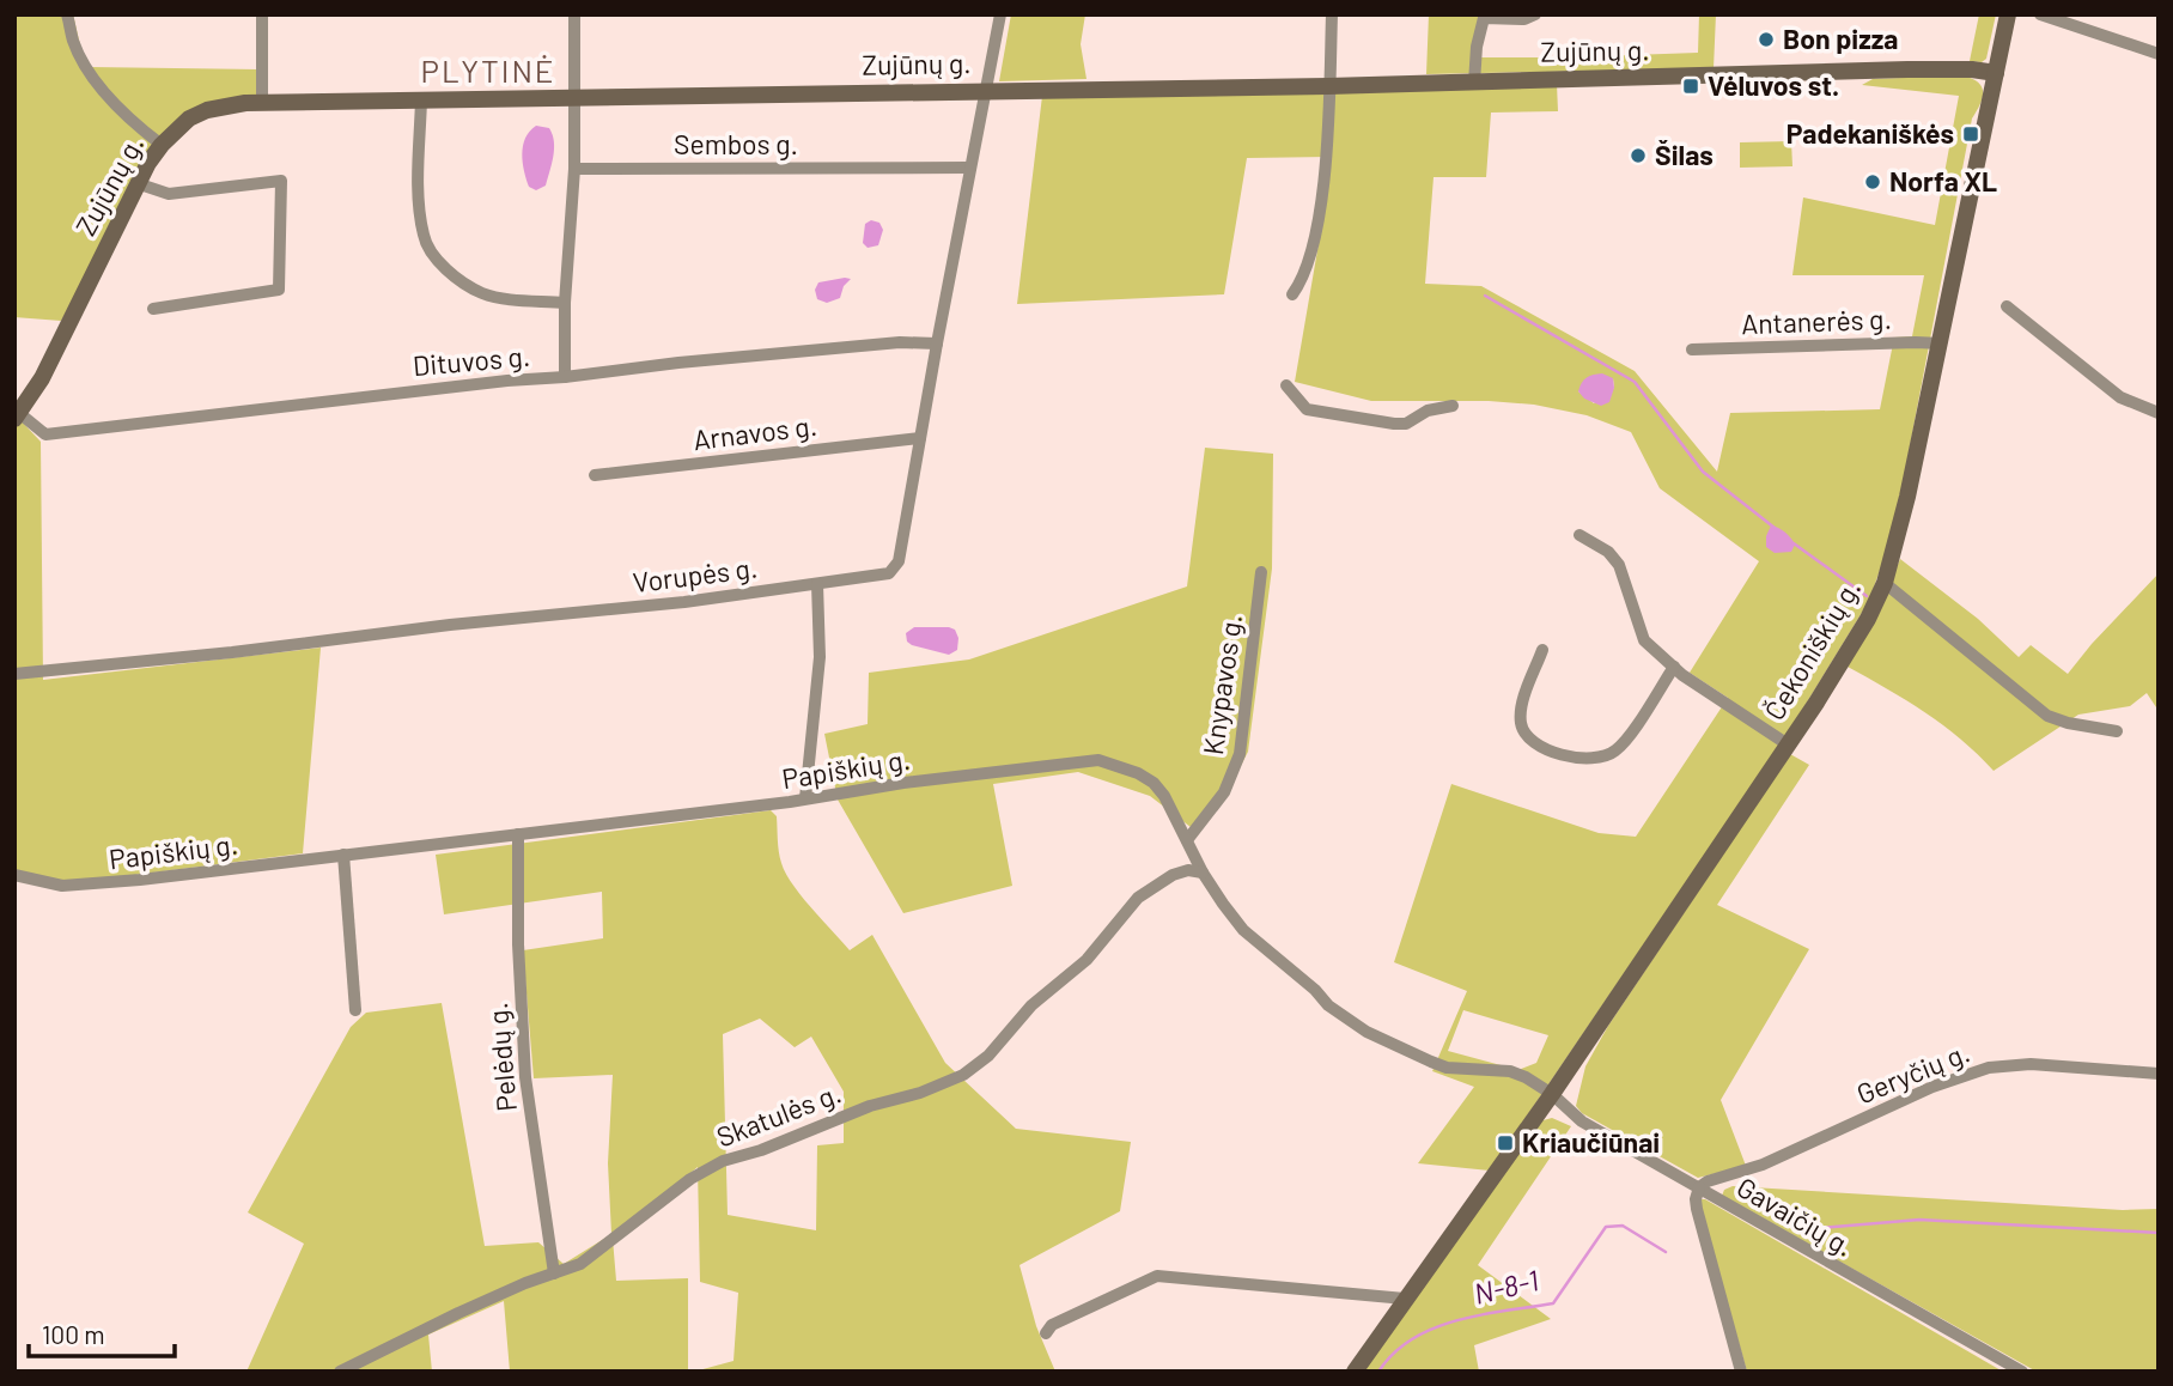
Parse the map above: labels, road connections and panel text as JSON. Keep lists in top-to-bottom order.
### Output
{
  "streets": {
    "main road": ["Zujūnų g.", "Čekoniškių g."],
    "street": [
      "Sembos g.",
      "Antanerės g.",
      "Dituvos g.",
      "Arnavos g.",
      "Vorupės g.",
      "Knypavos g.",
      "Papiškių g.",
      "Pelėdų g.",
      "Geryčių g.",
      "Skatulės g.",
      "Gavaičių g."
    ]
  },
  "crossings": [
    ["Zujūnų g.", "Dituvos g."],
    ["Zujūnų g.", "Vorupės g."],
    ["Zujūnų g.", "Čekoniškių g."],
    ["Sembos g.", "Vorupės g."],
    ["Antanerės g.", "Čekoniškių g."],
    ["Dituvos g.", "Vorupės g."],
    ["Arnavos g.", "Vorupės g."],
    ["Čekoniškių g.", "Papiškių g."],
    ["Čekoniškių g.", "Gavaičių g."],
    ["Knypavos g.", "Papiškių g."],
    ["Papiškių g.", "Pelėdų g."],
    ["Papiškių g.", "Skatulės g."],
    ["Papiškių g.", "Gavaičių g."],
    ["Pelėdų g.", "Skatulės g."],
    ["Geryčių g.", "Gavaičių g."]
  ],
  "districts": ["PLYTINĖ"],
  "water": ["N-8-1"],
  "places": {
    "other": ["Bon pizza", "Šilas", "Norfa XL"],
    "transit": ["Vėluvos st.", "Padekaniškės", "Kriaučiūnai"]
  },
  "scale_bar": "100 m"
}
